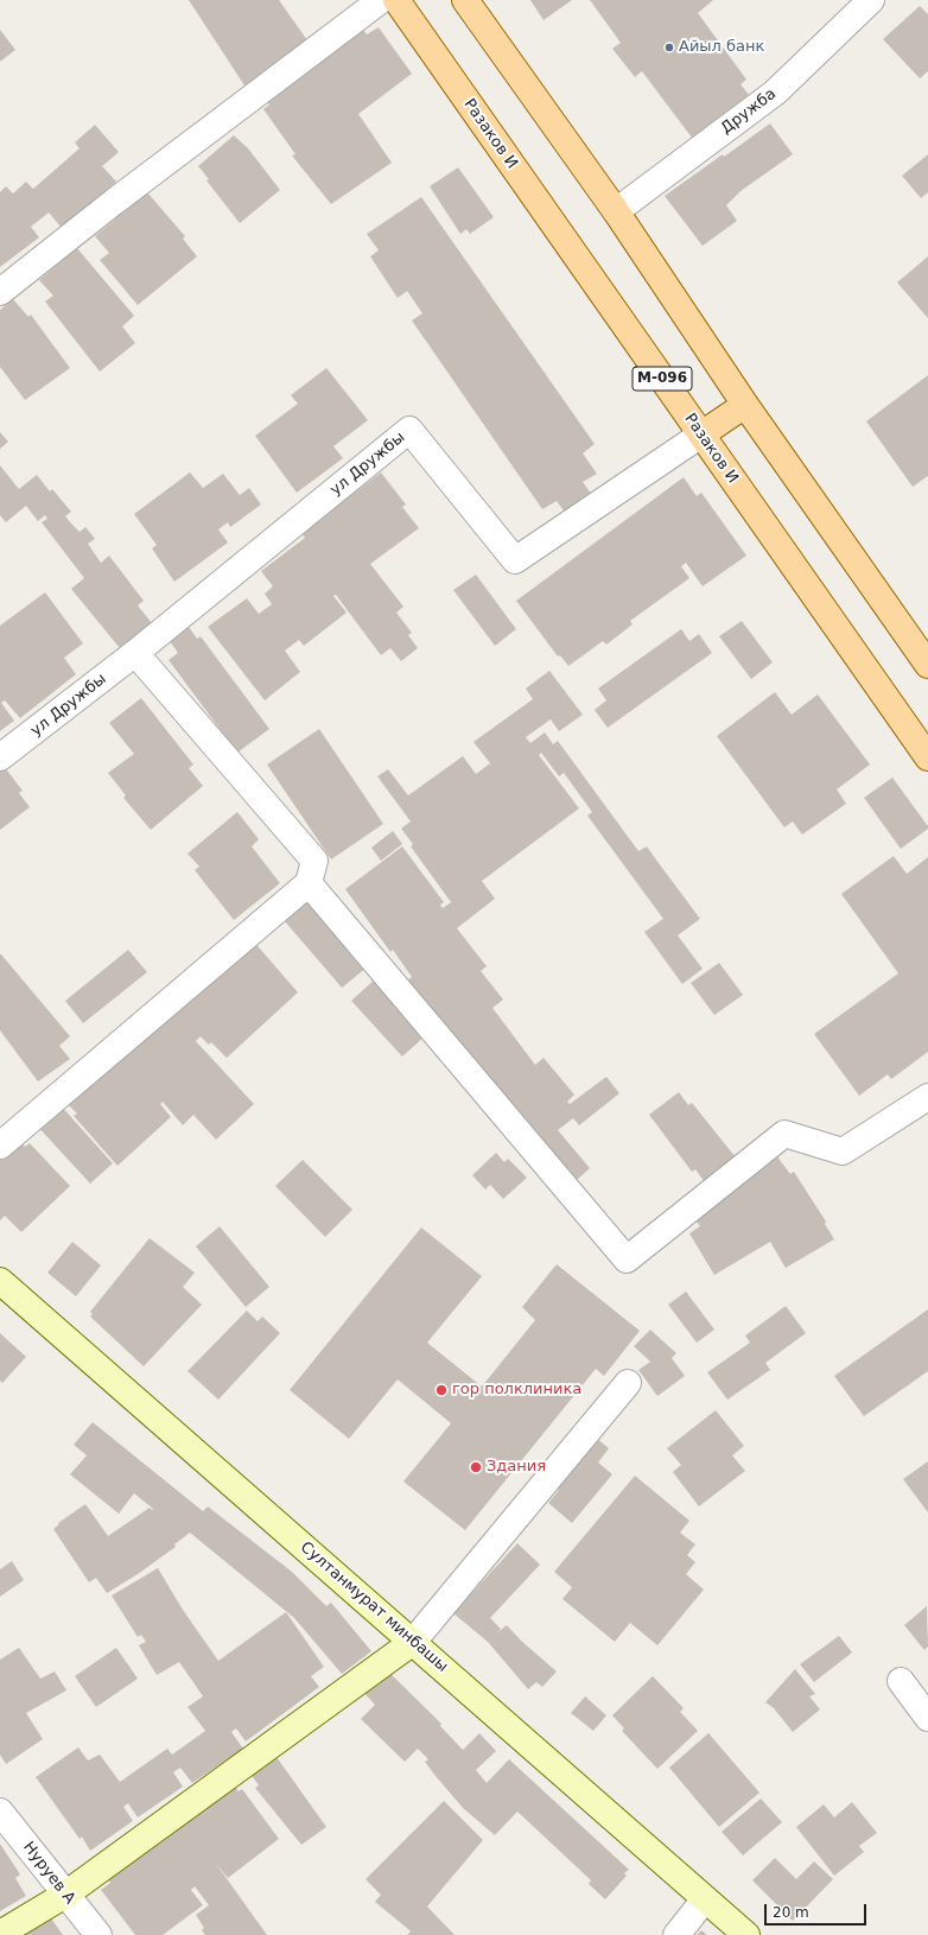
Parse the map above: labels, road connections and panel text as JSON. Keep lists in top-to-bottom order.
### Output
{
  "streets": {
    "main road": ["Разаков И", "М-096", "ул Дружбы"],
    "street": ["Дружба", "Султанмурат минбашы", "Нуруев А"]
  },
  "crossings": [
    ["Разаков И", "ул Дружбы"]
  ],
  "places": ["Айыл банк", "гор полклиника", "Здания"],
  "scale_bar": "20 m"
}
